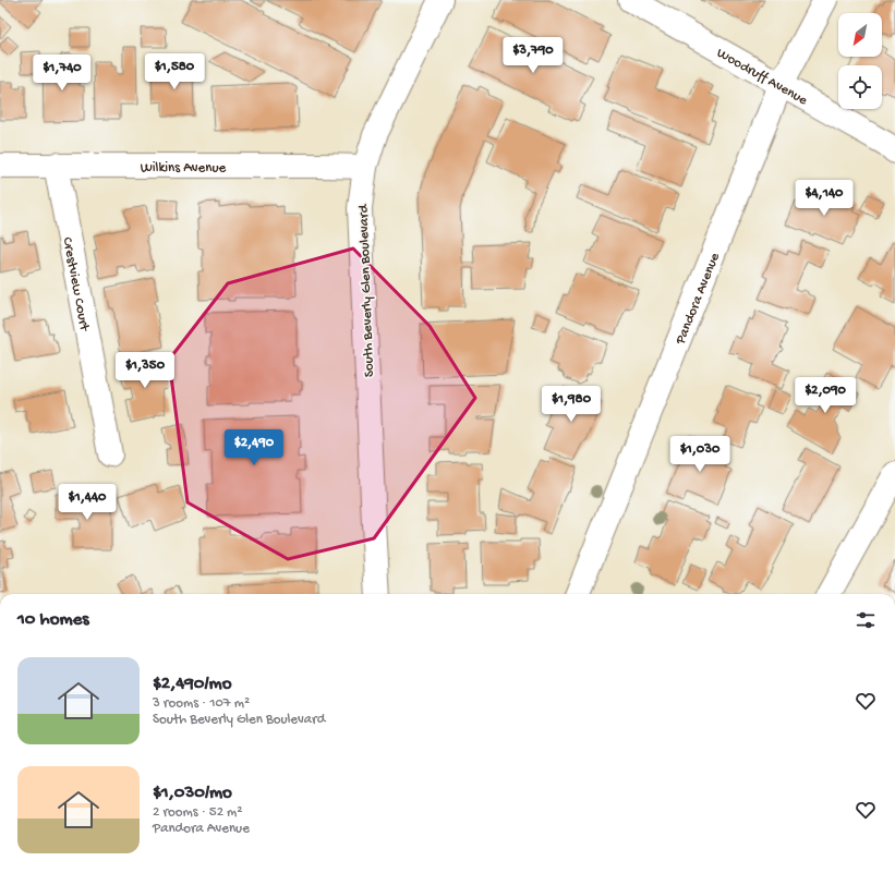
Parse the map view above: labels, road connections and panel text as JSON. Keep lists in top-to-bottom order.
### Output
{
  "streets": {
    "street": [
      "Woodruff Avenue",
      "Wilkins Avenue",
      "Crestview Court",
      "South Beverly Glen Boulevard",
      "Pandora Avenue"
    ]
  },
  "crossings": [
    ["Woodruff Avenue", "Pandora Avenue"],
    ["Wilkins Avenue", "Crestview Court"],
    ["Wilkins Avenue", "South Beverly Glen Boulevard"]
  ],
  "north": "bottom left",
  "page": {
    "price": [
      "$3,790",
      "$1,580",
      "$1,740",
      "$4,140",
      "$1,350",
      "$2,090",
      "$1,980",
      "$2,490",
      "$1,030",
      "$1,440"
    ],
    "heading": "10 homes",
    "list": [
      {
        "name": "$2,490/mo",
        "note": "3 rooms · 107 m² · South Beverly Glen Boulevard"
      },
      {
        "name": "$1,030/mo",
        "note": "2 rooms · 52 m² · Pandora Avenue"
      }
    ]
  }
}
